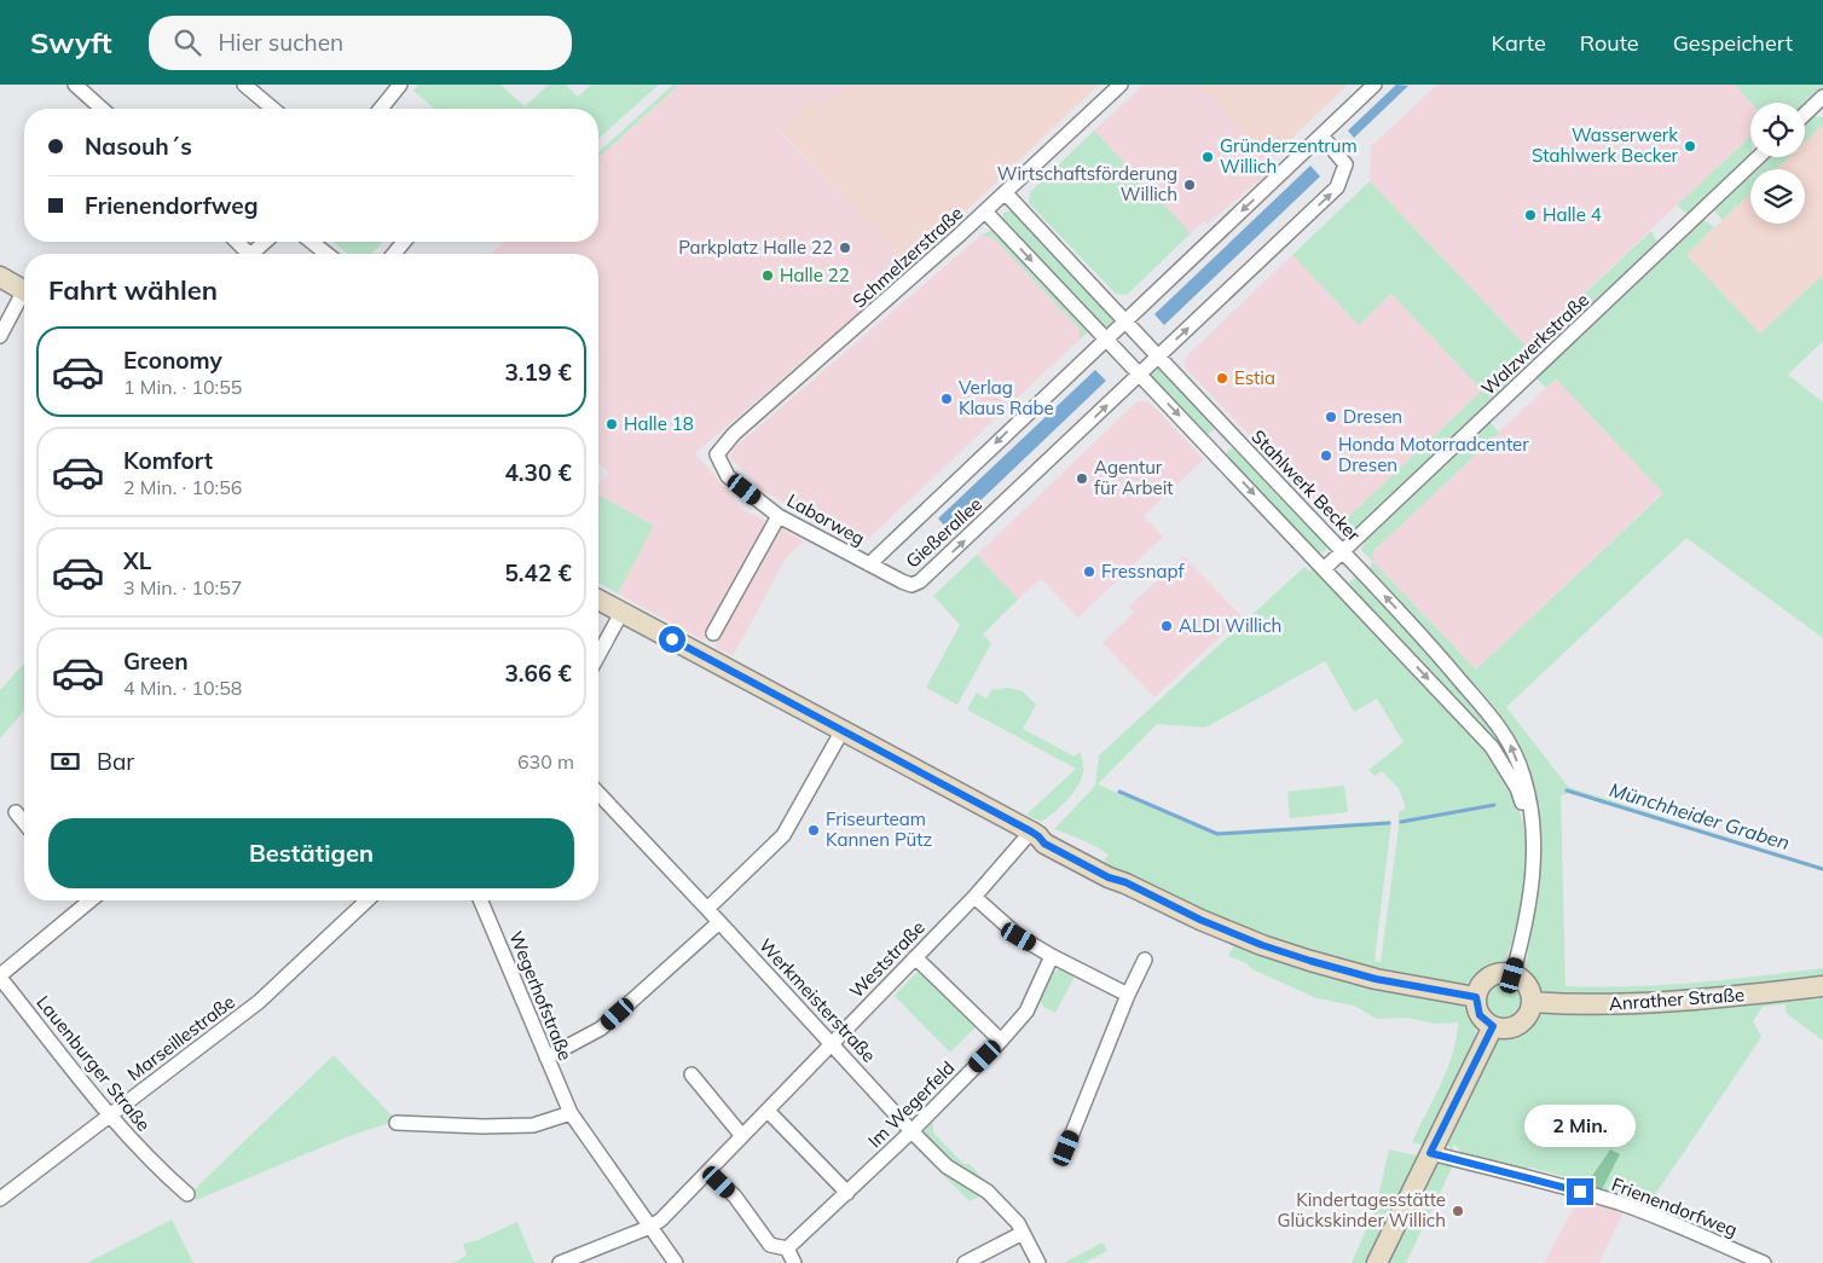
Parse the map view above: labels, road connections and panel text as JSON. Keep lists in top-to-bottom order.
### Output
{
  "streets": {
    "street": [
      "Schmelzerstraße",
      "Walzwerkstraße",
      "Stahlwerk Becker",
      "Laborweg",
      "Gießerallee",
      "Weststraße",
      "Wegerhofstraße",
      "Anrather Straße",
      "Werkmeisterstraße",
      "Marseillestraße",
      "Lauenburger Straße",
      "Im Wegerfeld",
      "Frienendorfweg"
    ]
  },
  "crossings": [
    ["Schmelzerstraße", "Stahlwerk Becker"],
    ["Schmelzerstraße", "Laborweg"],
    ["Walzwerkstraße", "Stahlwerk Becker"],
    ["Stahlwerk Becker", "Gießerallee"],
    ["Stahlwerk Becker", "Anrather Straße"],
    ["Laborweg", "Gießerallee"],
    ["Weststraße", "Wegerhofstraße"],
    ["Weststraße", "Werkmeisterstraße"],
    ["Werkmeisterstraße", "Im Wegerfeld"],
    ["Marseillestraße", "Lauenburger Straße"]
  ],
  "water": ["Münchheider Graben"],
  "places": [
    "Wasserwerk Stahlwerk Becker",
    "Gründerzentrum Willich",
    "Wirtschaftsförderung Willich",
    "Halle 4",
    "Parkplatz Halle 22",
    "Halle 22",
    "Estia",
    "Verlag Klaus Rabe",
    "Dresen",
    "Halle 18",
    "Honda Motorradcenter Dresen",
    "Agentur für Arbeit",
    "Fressnapf",
    "ALDI Willich",
    "Friseurteam Kannen Pütz",
    "Kindertagesstätte Glückskinder Willich"
  ],
  "page": {
    "header": "Swyft",
    "search": "Hier suchen",
    "nav": ["Karte", "Route", "Gespeichert"],
    "banner": ["Nasouh´s", "Frienendorfweg"],
    "heading": "Fahrt wählen",
    "list": [
      {
        "name": "Economy",
        "note": "1 Min. · 10:55",
        "value": "3.19 €"
      },
      {
        "name": "Komfort",
        "note": "2 Min. · 10:56",
        "value": "4.30 €"
      },
      {
        "name": "XL",
        "note": "3 Min. · 10:57",
        "value": "5.42 €"
      },
      {
        "name": "Green",
        "note": "4 Min. · 10:58",
        "value": "3.66 €"
      }
    ],
    "pay": ["Bar", "630 m"],
    "buttons": "Bestätigen",
    "bubble": "2 Min."
  }
}
